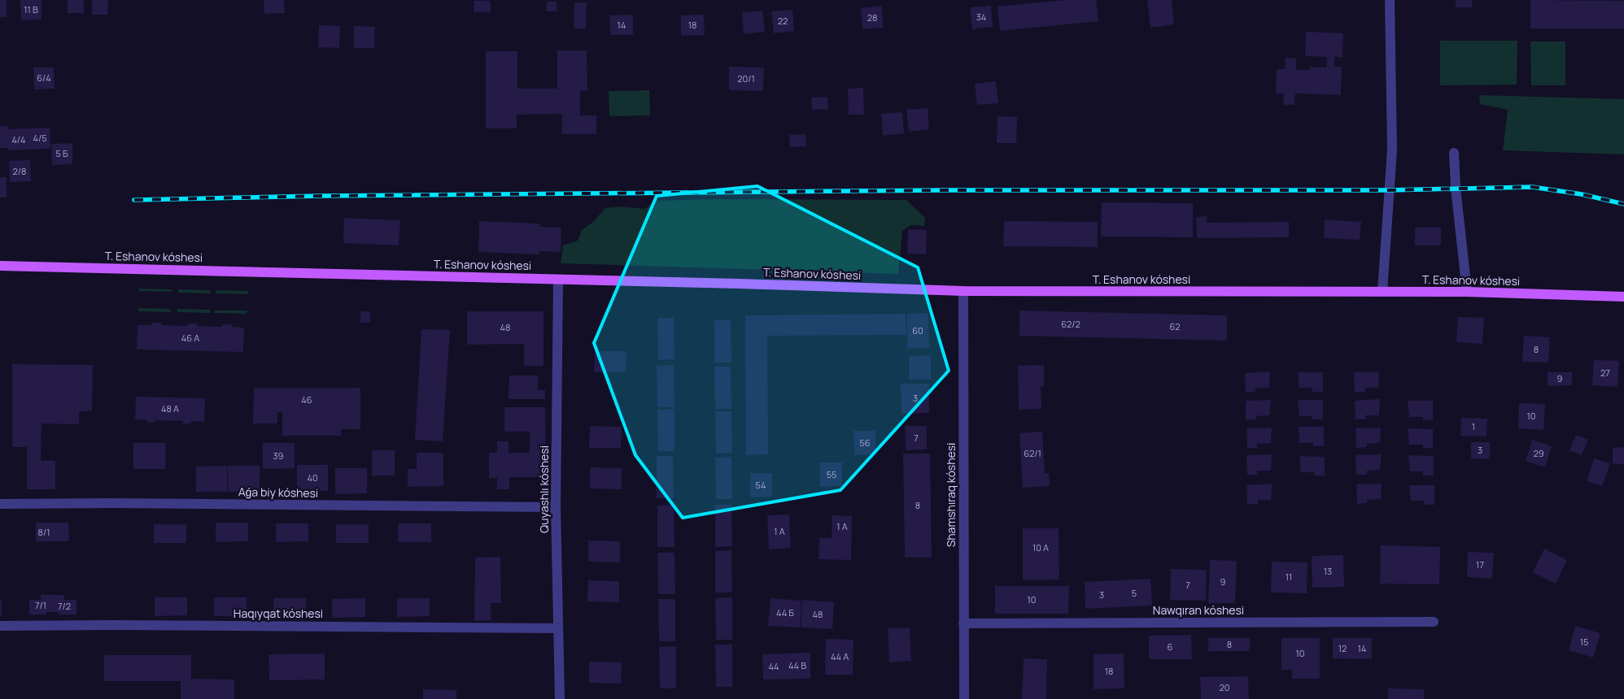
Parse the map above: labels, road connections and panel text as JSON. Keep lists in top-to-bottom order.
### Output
{
  "streets": {
    "main road": ["T. Eshanov kóshesi"],
    "street": [
      "Quyashlı kóshesi",
      "Aǵa biy kóshesi",
      "Shamshıraq kóshesi",
      "Nawqıran kóshesi",
      "Haqıyqat kóshesi"
    ]
  },
  "crossings": [
    ["T. Eshanov kóshesi", "Quyashlı kóshesi"],
    ["T. Eshanov kóshesi", "Shamshıraq kóshesi"],
    ["Quyashlı kóshesi", "Aǵa biy kóshesi"],
    ["Quyashlı kóshesi", "Haqıyqat kóshesi"],
    ["Shamshıraq kóshesi", "Nawqıran kóshesi"]
  ],
  "house_numbers": [
    "11 В",
    "34",
    "28",
    "22",
    "14",
    "18",
    "6/4",
    "20/1",
    "4/5",
    "4/4",
    "5 Б",
    "2/8",
    "62/2",
    "62",
    "48",
    "60",
    "46 А",
    "8",
    "27",
    "9",
    "3",
    "46",
    "48 А",
    "10",
    "1",
    "7",
    "56",
    "3",
    "62/1",
    "29",
    "39",
    "55",
    "40",
    "54",
    "8",
    "1 А",
    "1 А",
    "8/1",
    "10 А",
    "17",
    "13",
    "11",
    "9",
    "7",
    "5",
    "3",
    "10",
    "7/1",
    "7/2",
    "44 Б",
    "48",
    "15",
    "8",
    "6",
    "12",
    "14",
    "10",
    "44 А",
    "44 В",
    "44",
    "18",
    "20"
  ]
}
